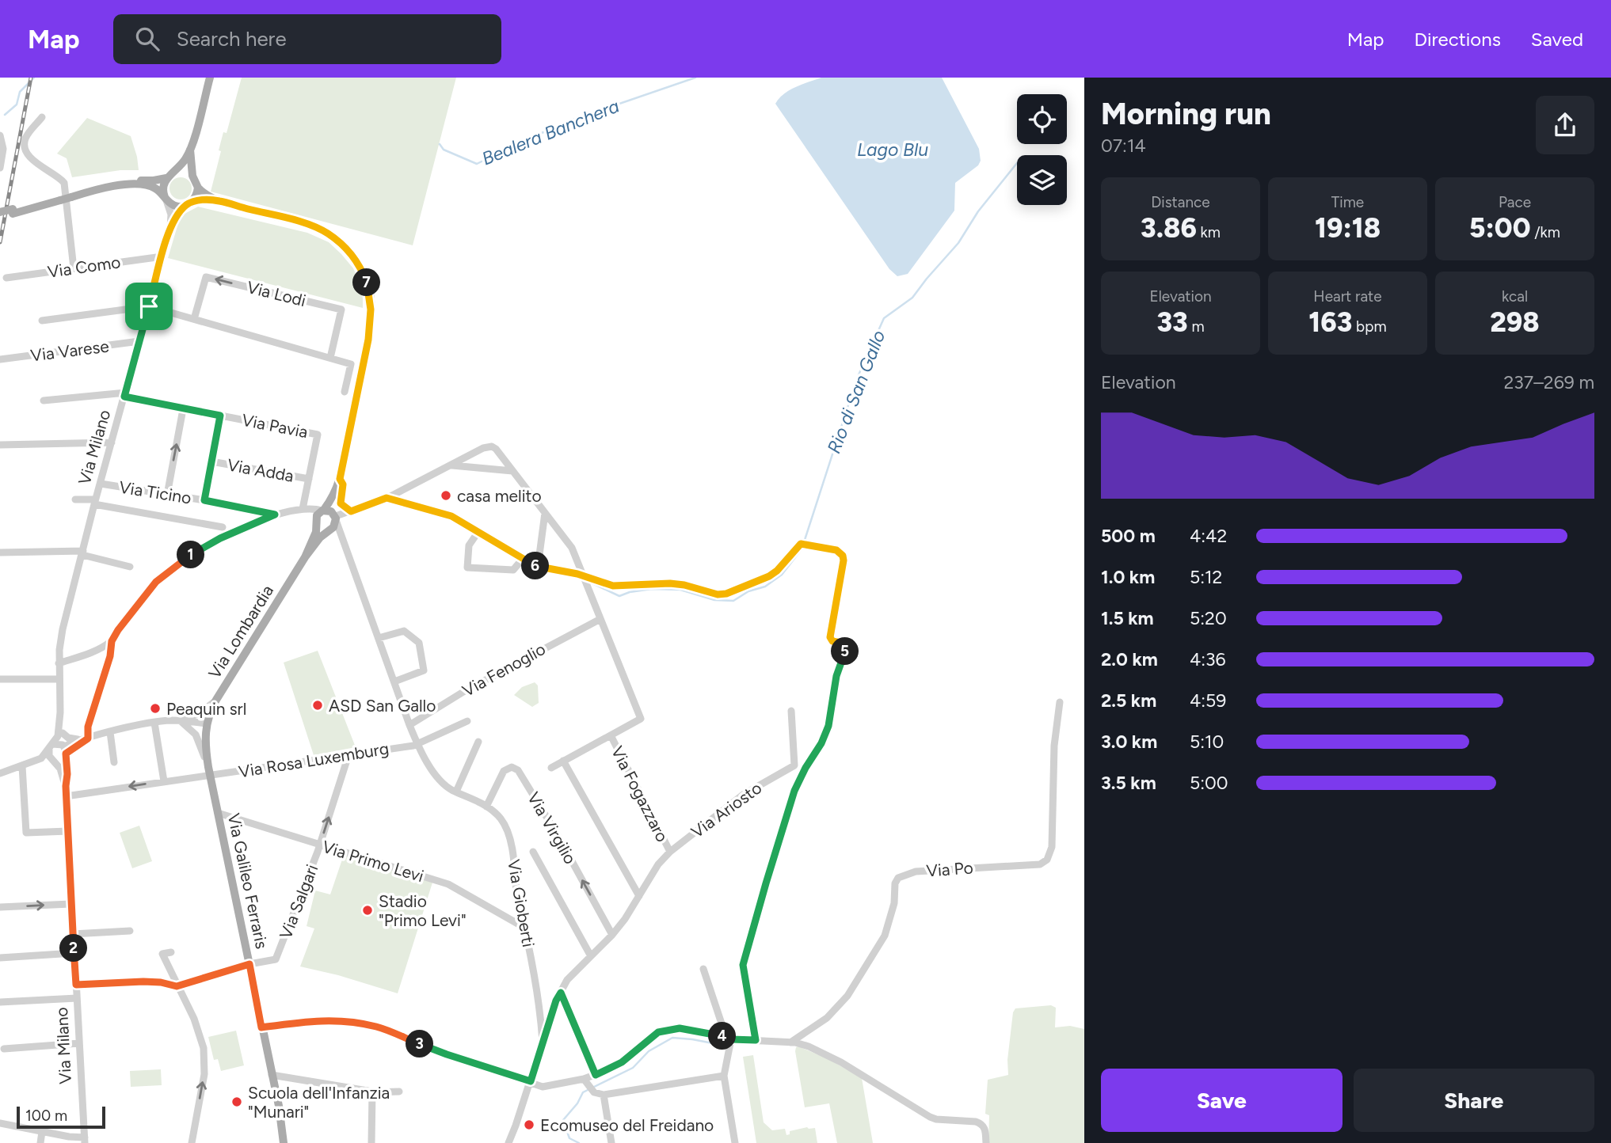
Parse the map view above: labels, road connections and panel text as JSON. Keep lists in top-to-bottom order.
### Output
{
  "streets": {
    "main road": ["Via Milano", "Via Lombardia", "Via Galileo Ferraris"],
    "street": [
      "Via Como",
      "Via Lodi",
      "Via Varese",
      "Via Pavia",
      "Via Adda",
      "Via Ticino",
      "Via Fenoglio",
      "Via Rosa Luxemburg",
      "Via Fogazzaro",
      "Via Ariosto",
      "Via Virgilio",
      "Via Primo Levi",
      "Via Po",
      "Via Salgari",
      "Via Gioberti"
    ]
  },
  "crossings": [
    ["Via Como", "Via Milano"],
    ["Via Varese", "Via Milano"],
    ["Via Pavia", "Via Milano"],
    ["Via Pavia", "Via Adda"],
    ["Via Milano", "Via Ticino"],
    ["Via Milano", "Via Rosa Luxemburg"],
    ["Via Adda", "Via Ticino"],
    ["Via Lombardia", "Via Galileo Ferraris"],
    ["Via Lombardia", "Via Gioberti"],
    ["Via Fenoglio", "Via Gioberti"],
    ["Via Rosa Luxemburg", "Via Galileo Ferraris"],
    ["Via Rosa Luxemburg", "Via Salgari"],
    ["Via Rosa Luxemburg", "Via Gioberti"],
    ["Via Fogazzaro", "Via Ariosto"],
    ["Via Virgilio", "Via Gioberti"],
    ["Via Primo Levi", "Via Galileo Ferraris"],
    ["Via Primo Levi", "Via Salgari"],
    ["Via Primo Levi", "Via Gioberti"],
    ["Via Galileo Ferraris", "Via Salgari"]
  ],
  "one_way": ["Via Salgari"],
  "water": ["Bealera Banchera", "Lago Blu", "Rio di San Gallo"],
  "places": [
    "casa melito",
    "ASD San Gallo",
    "Peaquin srl",
    "Stadio \"Primo Levi\"",
    "Scuola dell'Infanzia \"Munari\"",
    "Ecomuseo del Freidano"
  ],
  "scale_bar": "100 m",
  "page": {
    "header": "Map",
    "search": "Search here",
    "nav": ["Map", "Directions", "Saved"],
    "heading": ["Morning run", "07:14"],
    "stats": [
      ["Distance", "3.86 km"],
      ["Time", "19:18"],
      ["Pace", "5:00 /km"],
      ["Elevation", "33 m"],
      ["Heart rate", "163 bpm"],
      ["kcal", "298"]
    ],
    "pins": [
      "7",
      "1",
      "6",
      "5",
      "2",
      "4",
      "3"
    ],
    "chart": ["Elevation", "237–269 m"],
    "list": [
      {
        "name": "500 m",
        "note": "4:42"
      },
      {
        "name": "1.0 km",
        "note": "5:12"
      },
      {
        "name": "1.5 km",
        "note": "5:20"
      },
      {
        "name": "2.0 km",
        "note": "4:36"
      },
      {
        "name": "2.5 km",
        "note": "4:59"
      },
      {
        "name": "3.0 km",
        "note": "5:10"
      },
      {
        "name": "3.5 km",
        "note": "5:00"
      }
    ],
    "buttons": ["Save", "Share"],
    "scale": "100 m"
  }
}
